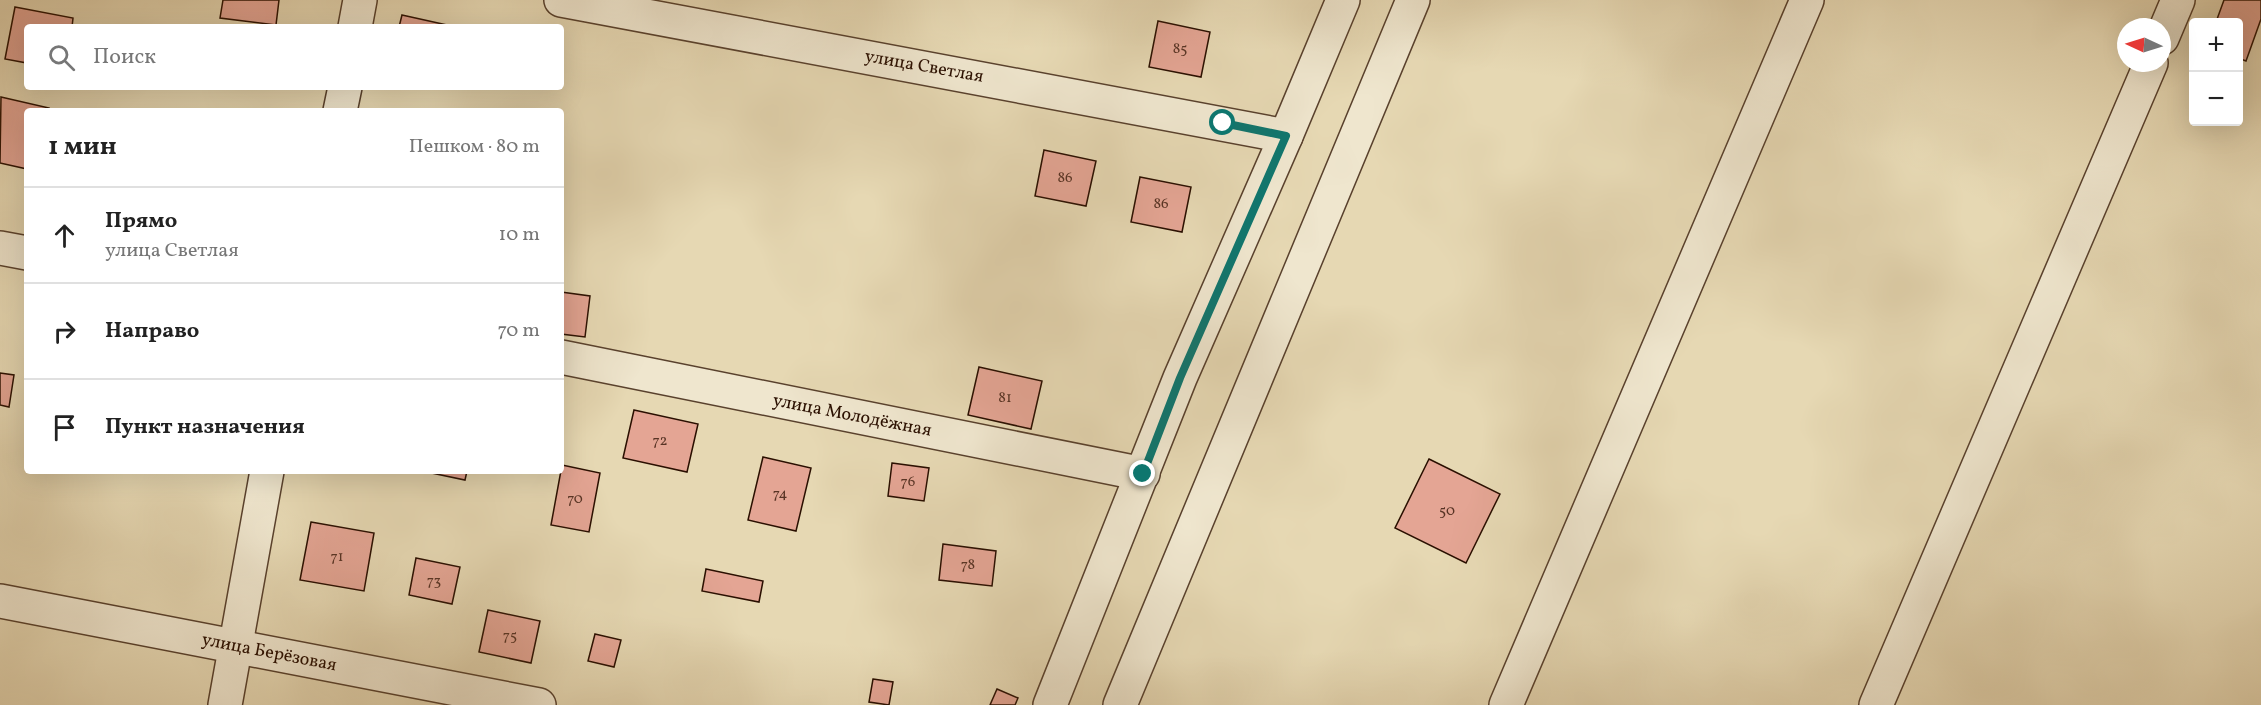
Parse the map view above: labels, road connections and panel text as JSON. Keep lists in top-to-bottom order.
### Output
{
  "streets": {
    "street": ["улица Светлая", "улица Молодёжная", "улица Берёзовая"]
  },
  "house_numbers": [
    "85",
    "86",
    "86",
    "81",
    "72",
    "76",
    "74",
    "70",
    "50",
    "71",
    "78",
    "73",
    "75"
  ],
  "north": "left",
  "page": {
    "map_buttons": ["+", "−"],
    "search": "Поиск",
    "heading": ["1 мин", "Пешком · 80 m"],
    "list": [
      ["Прямо", "улица Светлая", "10 m"],
      ["Направо", "70 m"],
      "Пункт назначения"
    ]
  }
}
